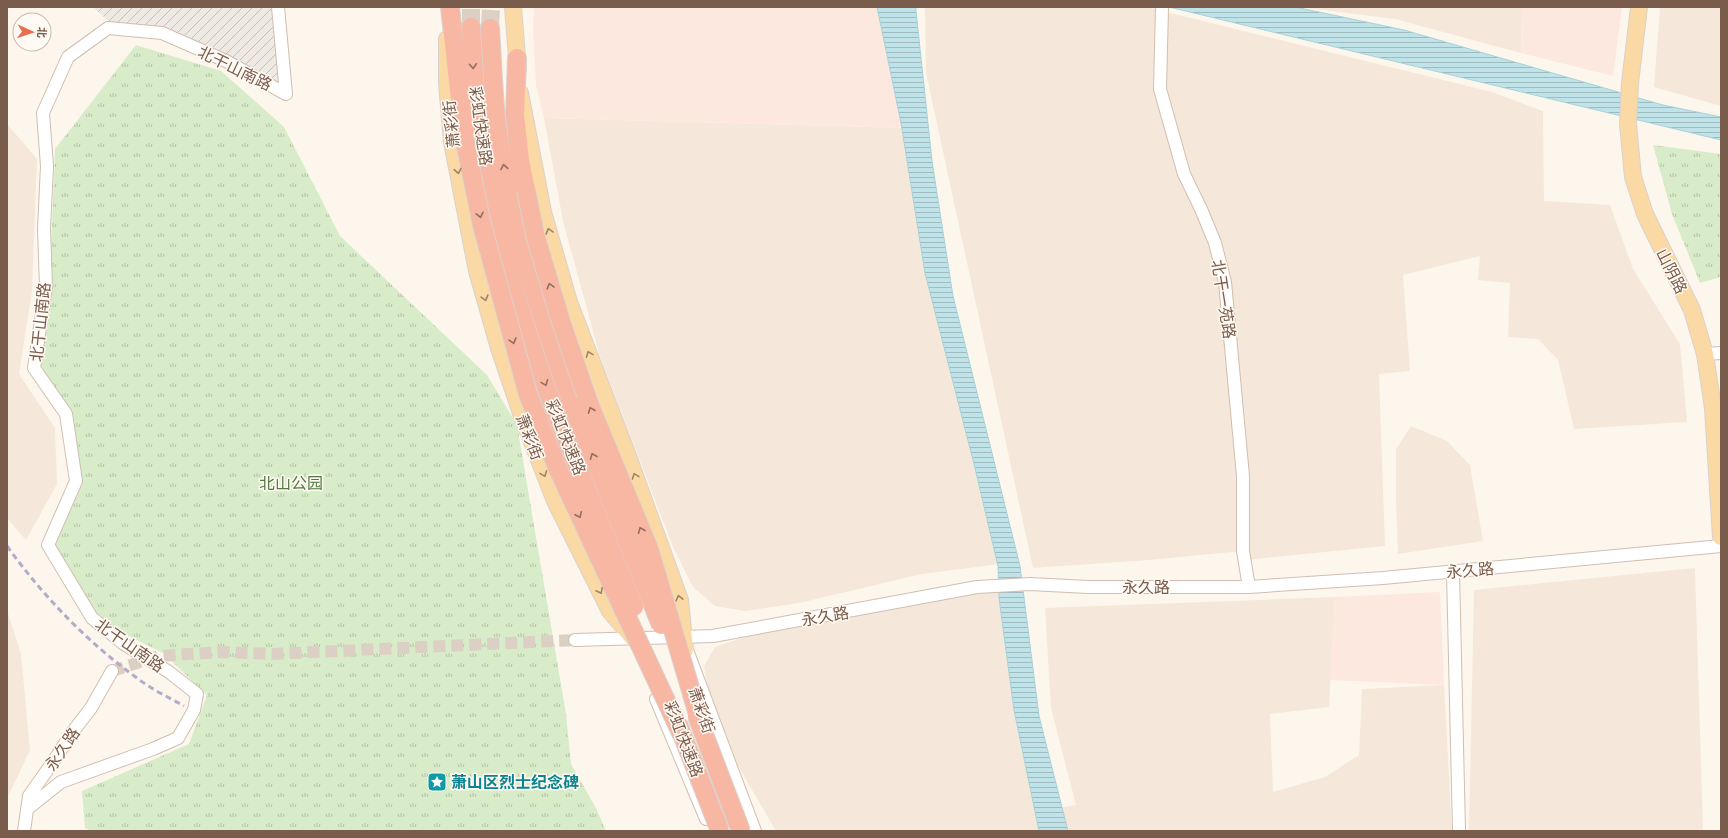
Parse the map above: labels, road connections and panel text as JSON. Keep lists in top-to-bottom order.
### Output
{
  "streets": {
    "highway": ["彩虹快速路"],
    "main road": ["萧彩街", "山阴路"],
    "street": ["北干山南路", "北干一苑路", "永久路"]
  },
  "crossings": [
    ["北干山南路", "永久路"],
    ["萧彩街", "永久路"],
    ["北干一苑路", "永久路"]
  ],
  "parks": ["北山公园"],
  "places": {
    "place": ["萧山区烈士纪念碑"]
  },
  "north": "right"
}
